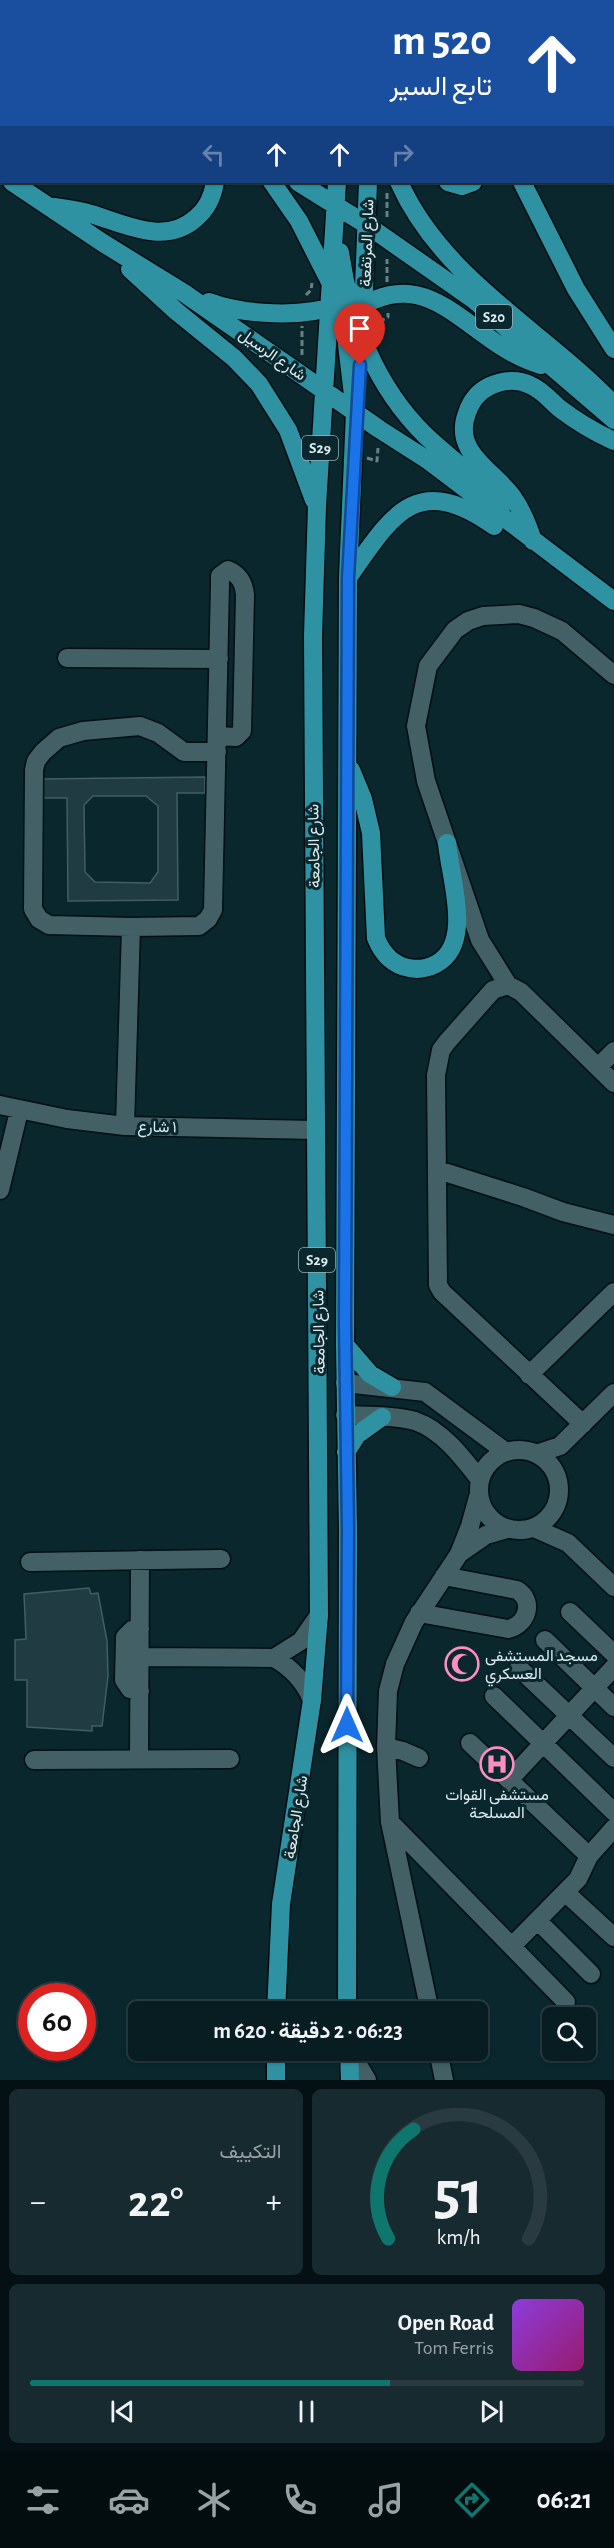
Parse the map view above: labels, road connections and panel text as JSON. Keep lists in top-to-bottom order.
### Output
{
  "streets": {
    "main road": [
      "شارع المرتفعة",
      "S20",
      "شارع الرسيل",
      "S29",
      "شارع الجامعة"
    ],
    "street": ["١ شارع"]
  },
  "crossings": [
    ["شارع المرتفعة", "S20"],
    ["شارع المرتفعة", "شارع الرسيل"],
    ["شارع المرتفعة", "S29"],
    ["شارع الرسيل", "S29"],
    ["S29", "شارع الجامعة"],
    ["شارع الجامعة", "١ شارع"]
  ],
  "places": {
    "mosque": ["مسجد المستشفى العسكري"],
    "hospital": ["مستشفى القوات المسلحة"]
  },
  "page": {
    "turn": ["520 m", "تابع السير"],
    "limit": "60",
    "trip": "06:23 · 2 دقيقة · 620 m",
    "tile": "التكييف",
    "heat": ["−", "22°", "+"],
    "song": ["Open Road", "Tom Ferris"],
    "tabs": "06:21",
    "gauge": ["51", "km/h"]
  }
}
